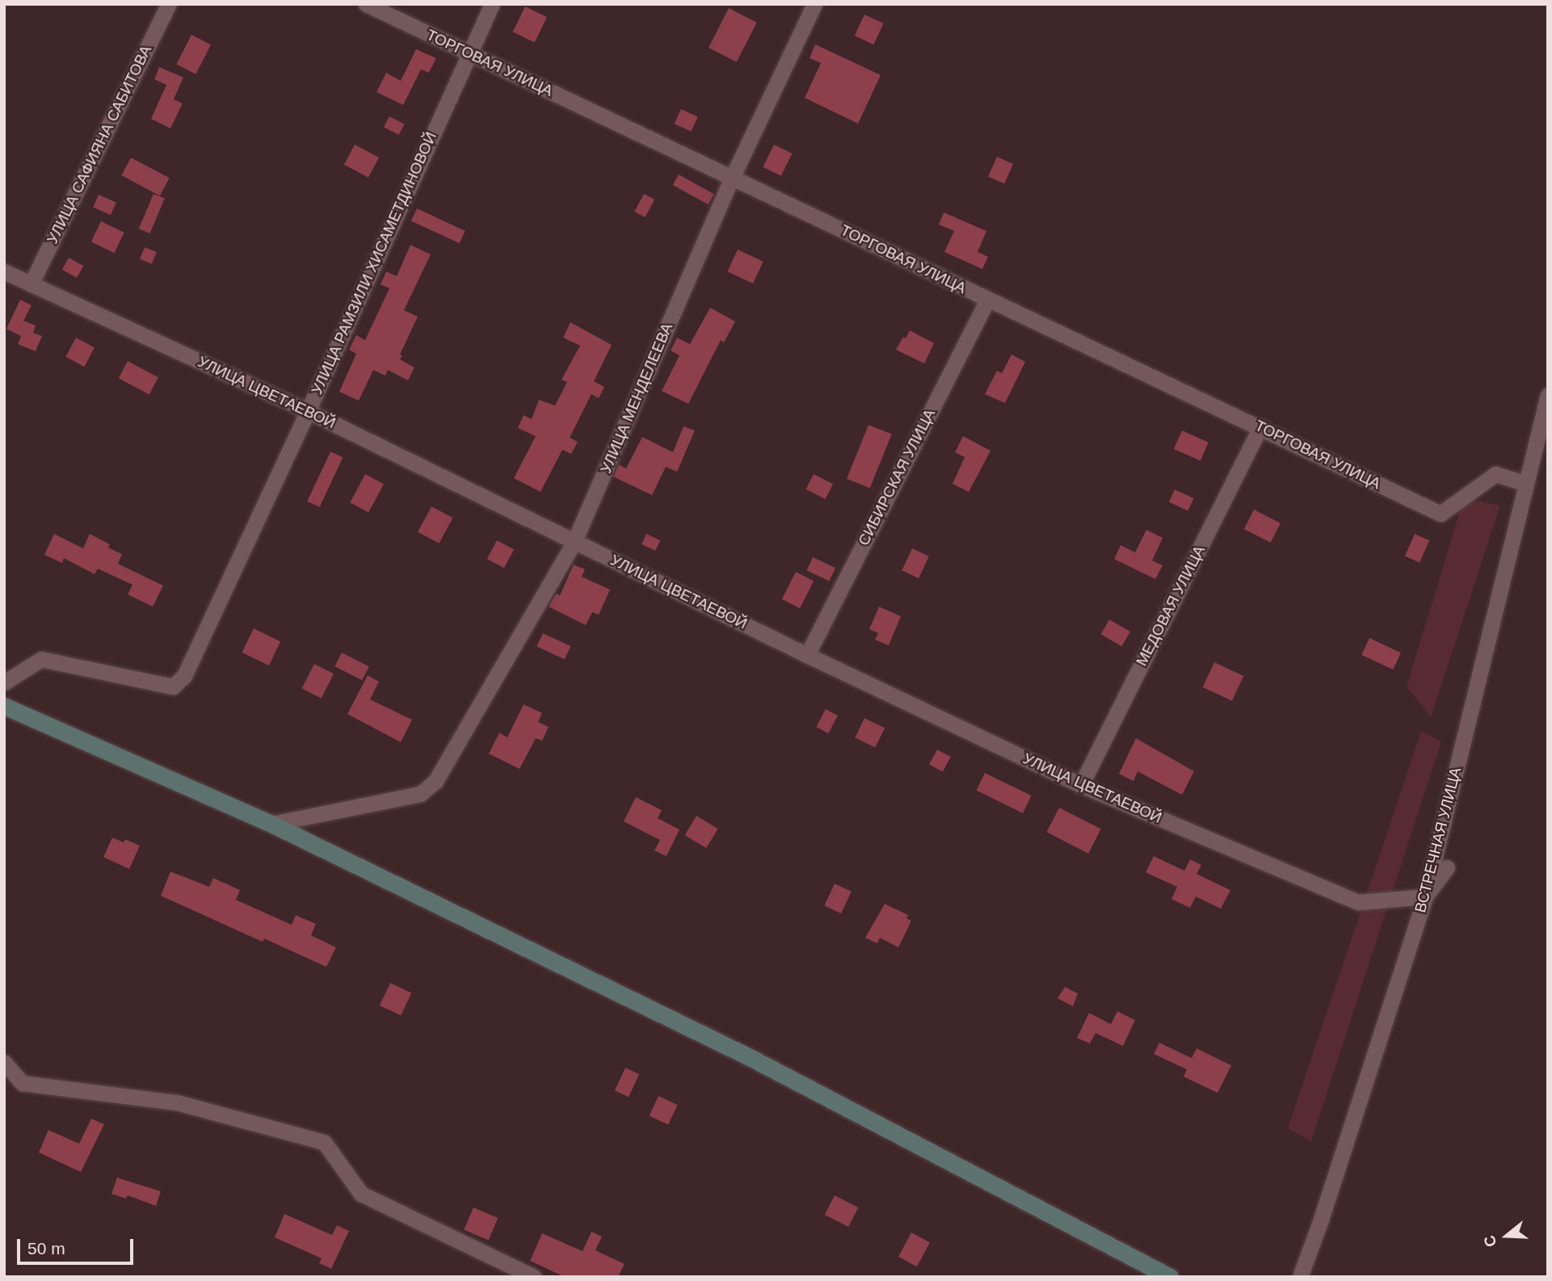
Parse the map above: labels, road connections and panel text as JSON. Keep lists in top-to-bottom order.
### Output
{
  "streets": {
    "street": [
      "ТОРГОВАЯ УЛИЦА",
      "УЛИЦА САФИЯНА САБИТОВА",
      "УЛИЦА РАМЗИЛИ ХИСАМЕТДИНОВОЙ",
      "УЛИЦА ЦВЕТАЕВОЙ",
      "УЛИЦА МЕНДЕЛЕЕВА",
      "СИБИРСКАЯ УЛИЦА",
      "МЕДОВАЯ УЛИЦА",
      "ВСТРЕЧНАЯ УЛИЦА"
    ]
  },
  "crossings": [
    ["ТОРГОВАЯ УЛИЦА", "УЛИЦА РАМЗИЛИ ХИСАМЕТДИНОВОЙ"],
    ["ТОРГОВАЯ УЛИЦА", "УЛИЦА МЕНДЕЛЕЕВА"],
    ["ТОРГОВАЯ УЛИЦА", "СИБИРСКАЯ УЛИЦА"],
    ["ТОРГОВАЯ УЛИЦА", "МЕДОВАЯ УЛИЦА"],
    ["ТОРГОВАЯ УЛИЦА", "ВСТРЕЧНАЯ УЛИЦА"],
    ["УЛИЦА САФИЯНА САБИТОВА", "УЛИЦА ЦВЕТАЕВОЙ"],
    ["УЛИЦА РАМЗИЛИ ХИСАМЕТДИНОВОЙ", "УЛИЦА ЦВЕТАЕВОЙ"],
    ["УЛИЦА ЦВЕТАЕВОЙ", "УЛИЦА МЕНДЕЛЕЕВА"],
    ["УЛИЦА ЦВЕТАЕВОЙ", "СИБИРСКАЯ УЛИЦА"],
    ["УЛИЦА ЦВЕТАЕВОЙ", "МЕДОВАЯ УЛИЦА"],
    ["УЛИЦА ЦВЕТАЕВОЙ", "ВСТРЕЧНАЯ УЛИЦА"]
  ],
  "scale_bar": "50 m",
  "north": "left"
}
